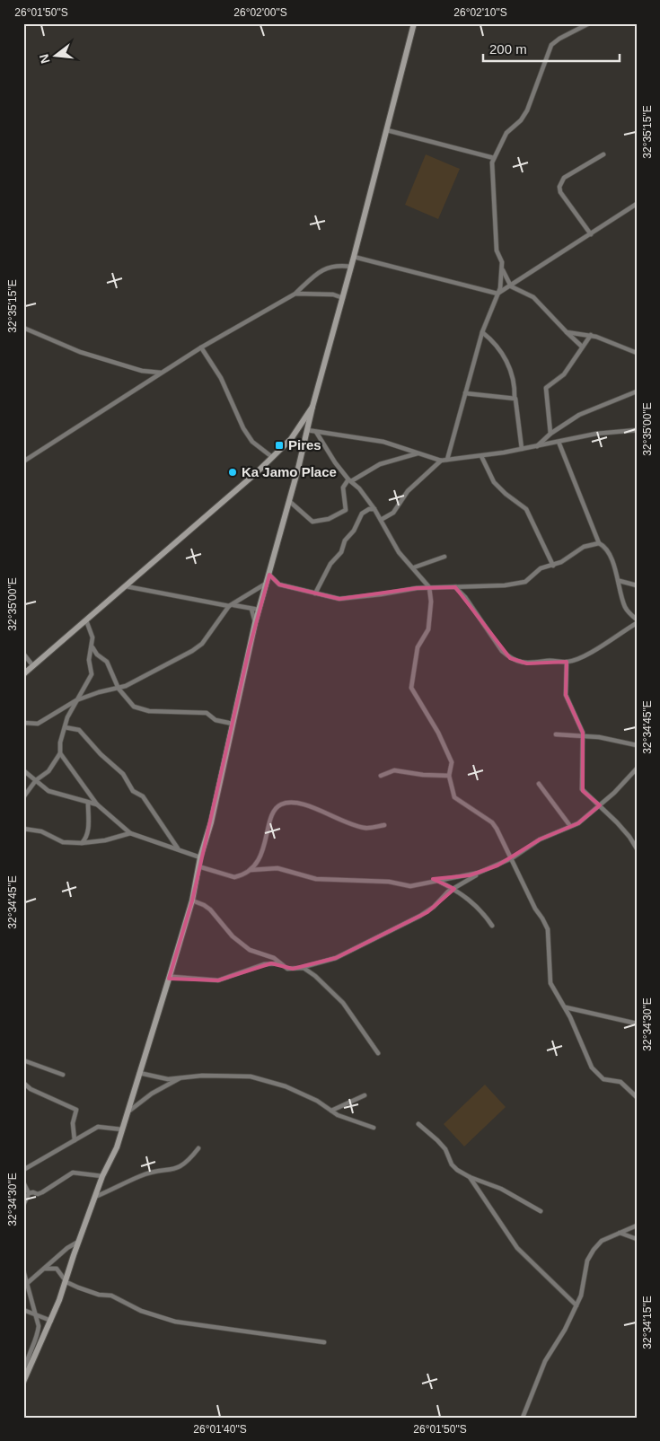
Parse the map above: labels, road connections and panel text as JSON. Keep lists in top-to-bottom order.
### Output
{
  "places": {
    "transit": ["Pires"],
    "other": ["Ka Jamo Place"]
  },
  "scale_bar": "200 m",
  "north": "left",
  "coordinates": [
    "26°01'50\"S",
    "26°02'00\"S",
    "26°02'10\"S",
    "32°35'15\"E",
    "32°35'00\"E",
    "32°34'45\"E",
    "32°34'30\"E",
    "32°34'15\"E",
    "26°01'40\"S"
  ]
}
